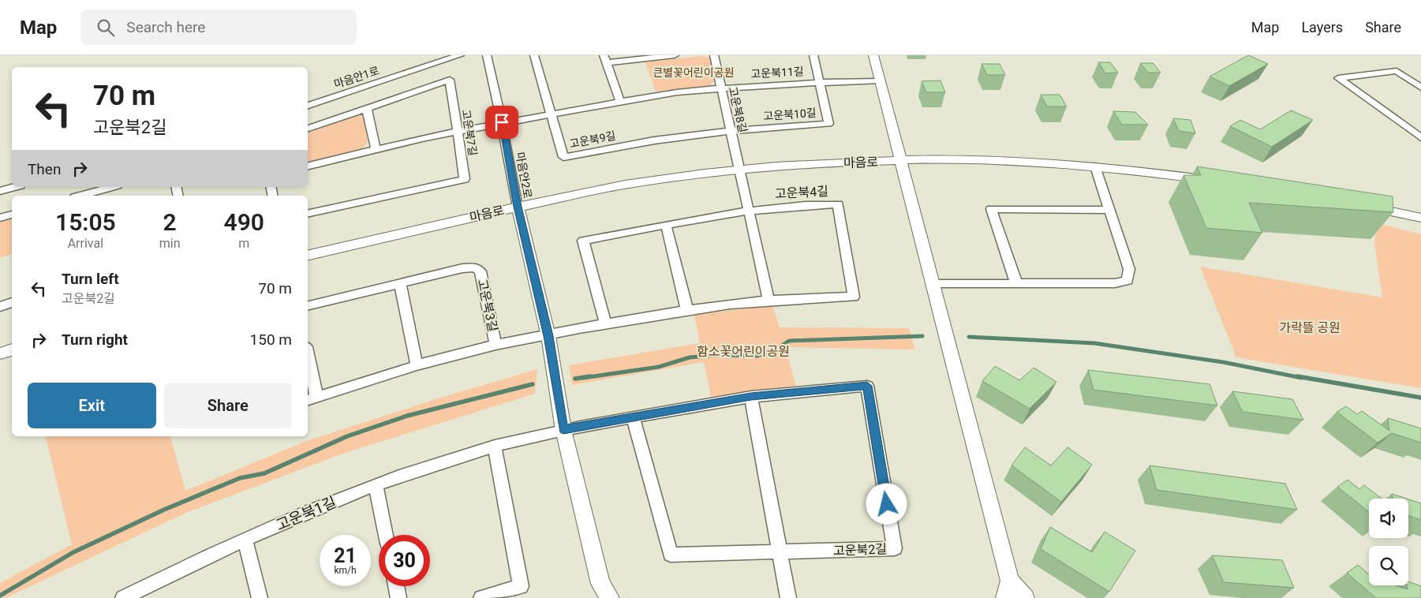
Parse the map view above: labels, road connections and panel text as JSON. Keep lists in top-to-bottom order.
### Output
{
  "streets": {
    "street": [
      "고운북11길",
      "마음안1로",
      "고운북8길",
      "고운북10길",
      "고운북7길",
      "고운북9길",
      "마음로",
      "마음안2로",
      "고운북4길",
      "고운북3길",
      "고운북1길",
      "고운북2길"
    ]
  },
  "crossings": [
    ["고운북11길", "고운북8길"],
    ["고운북11길", "고운북10길"],
    ["고운북11길", "고운북7길"],
    ["고운북11길", "고운북9길"],
    ["고운북11길", "마음안2로"],
    ["고운북8길", "고운북10길"],
    ["고운북8길", "고운북9길"],
    ["고운북8길", "마음로"],
    ["고운북8길", "고운북4길"],
    ["고운북10길", "고운북9길"],
    ["마음로", "마음안2로"],
    ["고운북4길", "고운북3길"],
    ["고운북1길", "고운북2길"]
  ],
  "parks": ["큰별꽃어린이공원", "가락뜰 공원", "함소꽃어린이공원"],
  "page": {
    "header": "Map",
    "search": "Search here",
    "nav": ["Map", "Layers", "Share"],
    "turn": ["70 m", "고운북2길"],
    "then": "Then",
    "eta": [
      "15:05",
      "Arrival",
      "2",
      "min",
      "490",
      "m"
    ],
    "list": [
      {
        "name": "Turn left",
        "note": "고운북2길",
        "value": "70 m"
      },
      {
        "name": "Turn right",
        "value": "150 m"
      }
    ],
    "buttons": ["Exit", "Share"],
    "speed": "21 km/h",
    "limit": "30"
  }
}
